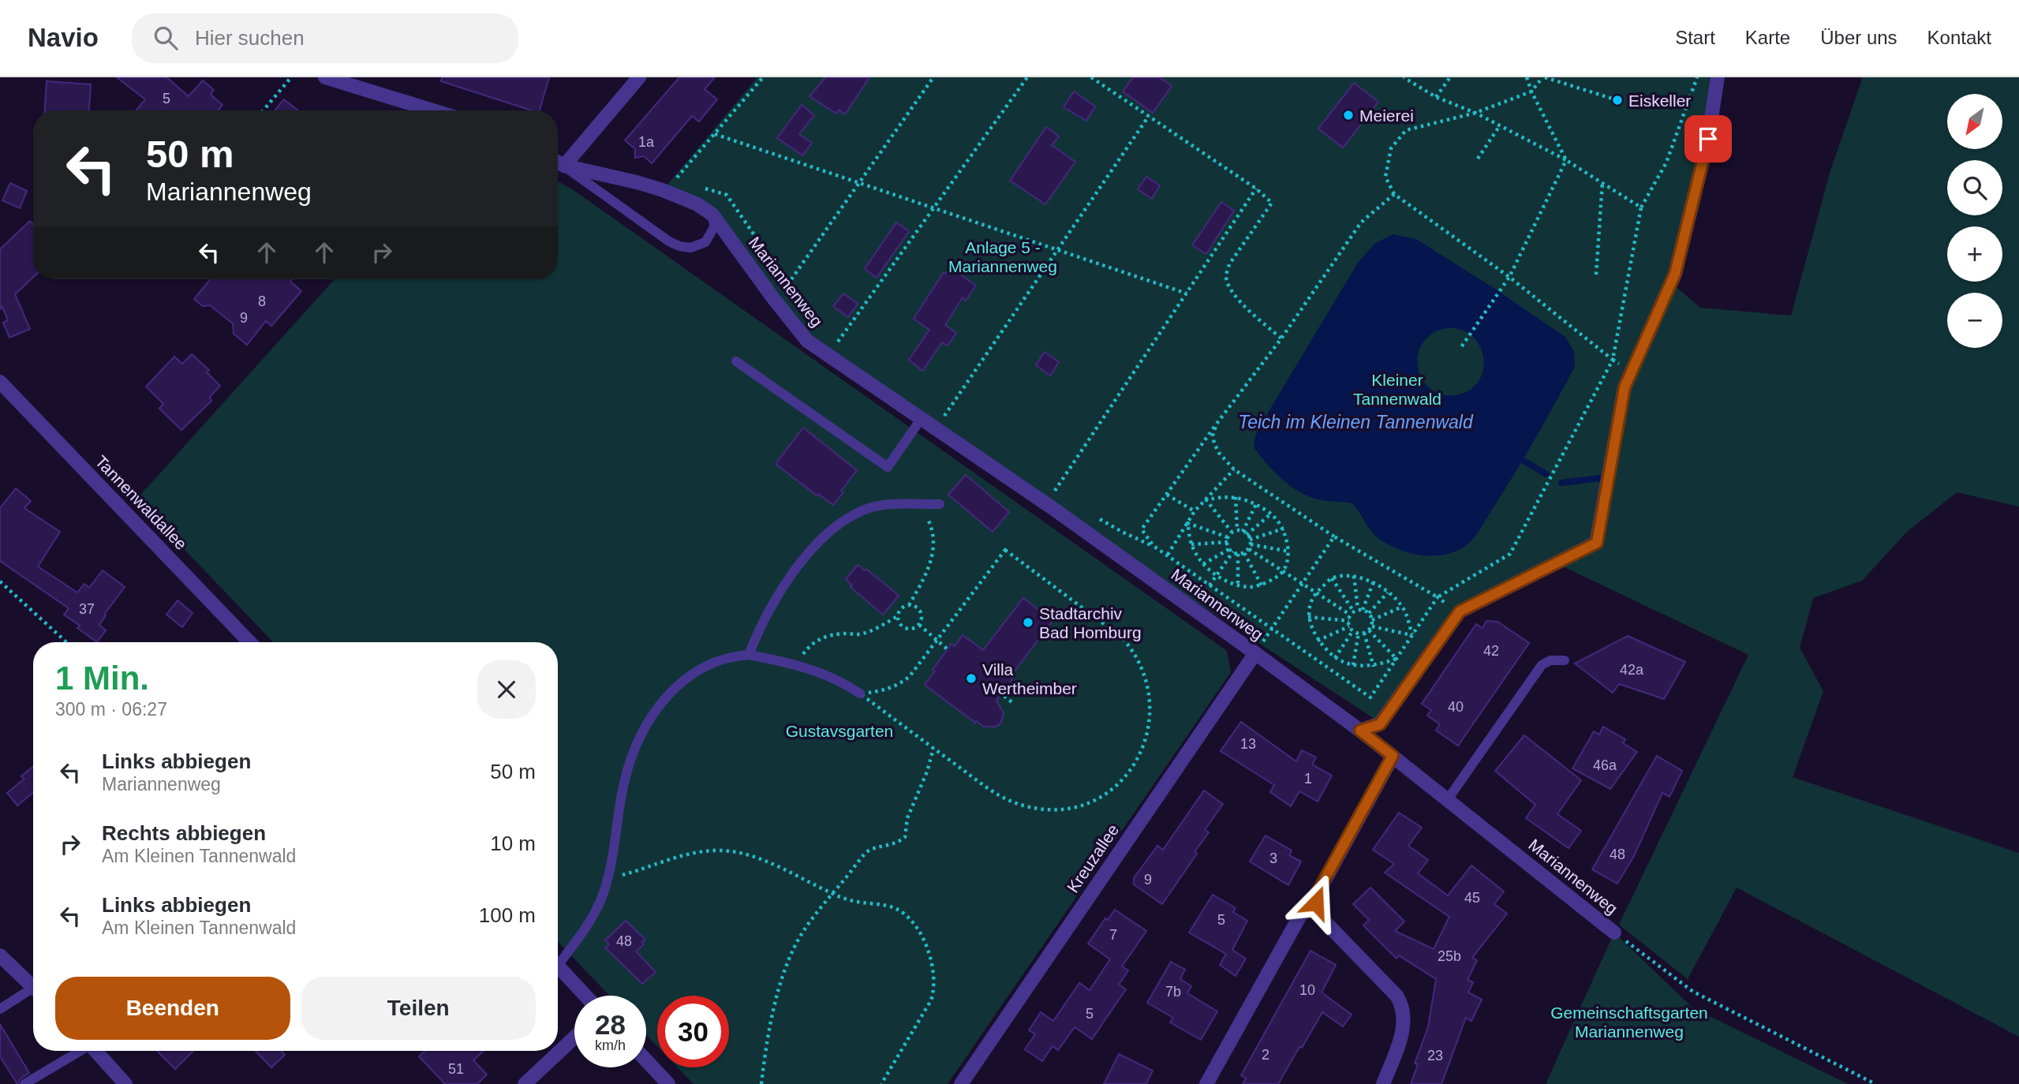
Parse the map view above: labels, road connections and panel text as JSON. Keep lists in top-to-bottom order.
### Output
{
  "streets": {
    "street": ["Mariannenweg", "Tannenwaldallee", "Kreuzallee"]
  },
  "crossings": [
    ["Mariannenweg", "Kreuzallee"]
  ],
  "water": ["Teich im Kleinen Tannenwald"],
  "parks": [
    "Anlage 5 - Mariannenweg",
    "Kleiner Tannenwald",
    "Gustavsgarten",
    "Gemeinschaftsgarten Mariannenweg"
  ],
  "places": [
    "Eiskeller",
    "Meierei",
    "Stadtarchiv Bad Homburg",
    "Villa Wertheimber"
  ],
  "house_numbers": [
    "5",
    "1a",
    "8",
    "9",
    "37",
    "42",
    "42a",
    "40",
    "13",
    "46a",
    "1",
    "48",
    "3",
    "9",
    "45",
    "5",
    "7",
    "48",
    "25b",
    "10",
    "7b",
    "5",
    "2",
    "23",
    "51"
  ],
  "north": "bottom left",
  "page": {
    "header": "Navio",
    "search": "Hier suchen",
    "nav": [
      "Start",
      "Karte",
      "Über uns",
      "Kontakt"
    ],
    "map_buttons": ["+", "−"],
    "turn": ["50 m", "Mariannenweg"],
    "heading": ["1 Min.", "300 m · 06:27"],
    "list": [
      {
        "name": "Links abbiegen",
        "note": "Mariannenweg",
        "value": "50 m"
      },
      {
        "name": "Rechts abbiegen",
        "note": "Am Kleinen Tannenwald",
        "value": "10 m"
      },
      {
        "name": "Links abbiegen",
        "note": "Am Kleinen Tannenwald",
        "value": "100 m"
      }
    ],
    "buttons": ["Beenden", "Teilen"],
    "speed": "28 km/h",
    "limit": "30"
  }
}
